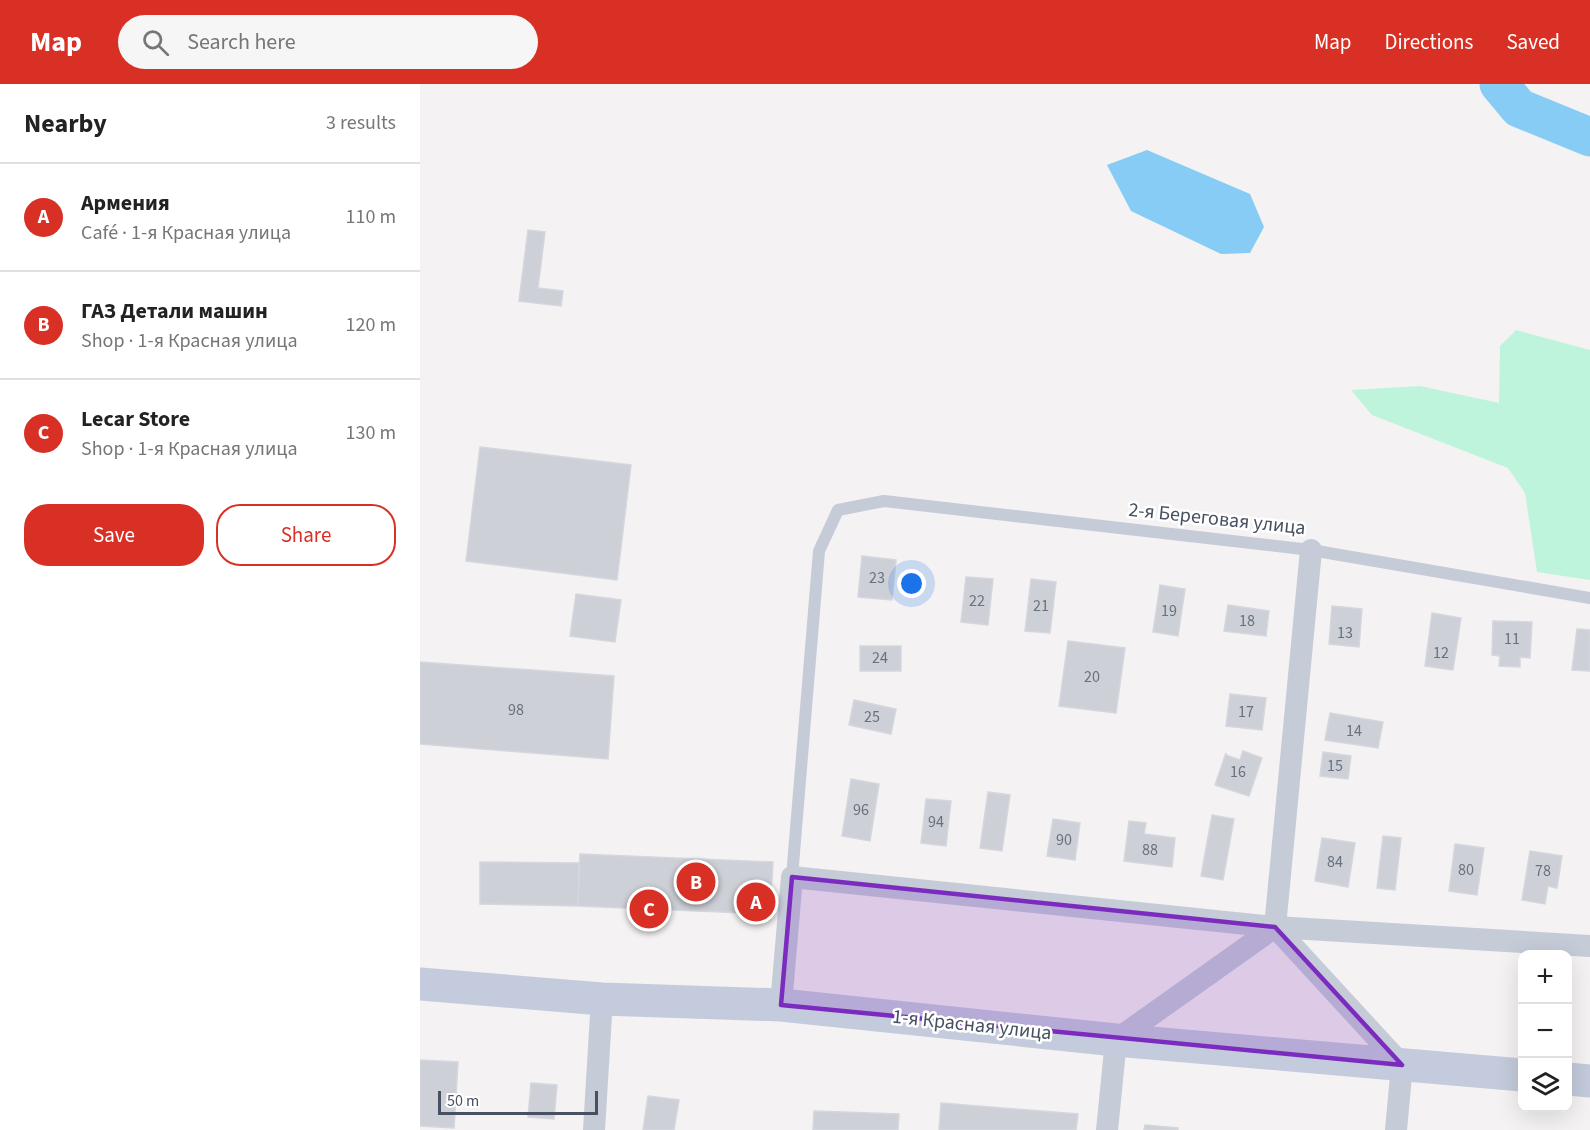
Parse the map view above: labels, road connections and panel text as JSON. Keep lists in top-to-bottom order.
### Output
{
  "streets": {
    "main road": ["1-я Красная улица"],
    "lane": ["2-я Береговая улица"]
  },
  "house_numbers": [
    "23",
    "22",
    "21",
    "19",
    "18",
    "13",
    "11",
    "12",
    "24",
    "20",
    "98",
    "17",
    "25",
    "14",
    "15",
    "16",
    "96",
    "94",
    "90",
    "88",
    "84",
    "80",
    "78"
  ],
  "scale_bar": "50 m",
  "page": {
    "header": "Map",
    "search": "Search here",
    "nav": ["Map", "Directions", "Saved"],
    "heading": ["Nearby", "3 results"],
    "list": [
      {
        "mark": "A",
        "name": "Армения",
        "note": "Café · 1-я Красная улица",
        "value": "110 m"
      },
      {
        "mark": "B",
        "name": "ГАЗ Детали машин",
        "note": "Shop · 1-я Красная улица",
        "value": "120 m"
      },
      {
        "mark": "C",
        "name": "Lecar Store",
        "note": "Shop · 1-я Красная улица",
        "value": "130 m"
      }
    ],
    "buttons": ["Save", "Share"],
    "pins": ["B", "A", "C"],
    "map_buttons": ["+", "−"],
    "scale": "50 m"
  }
}
